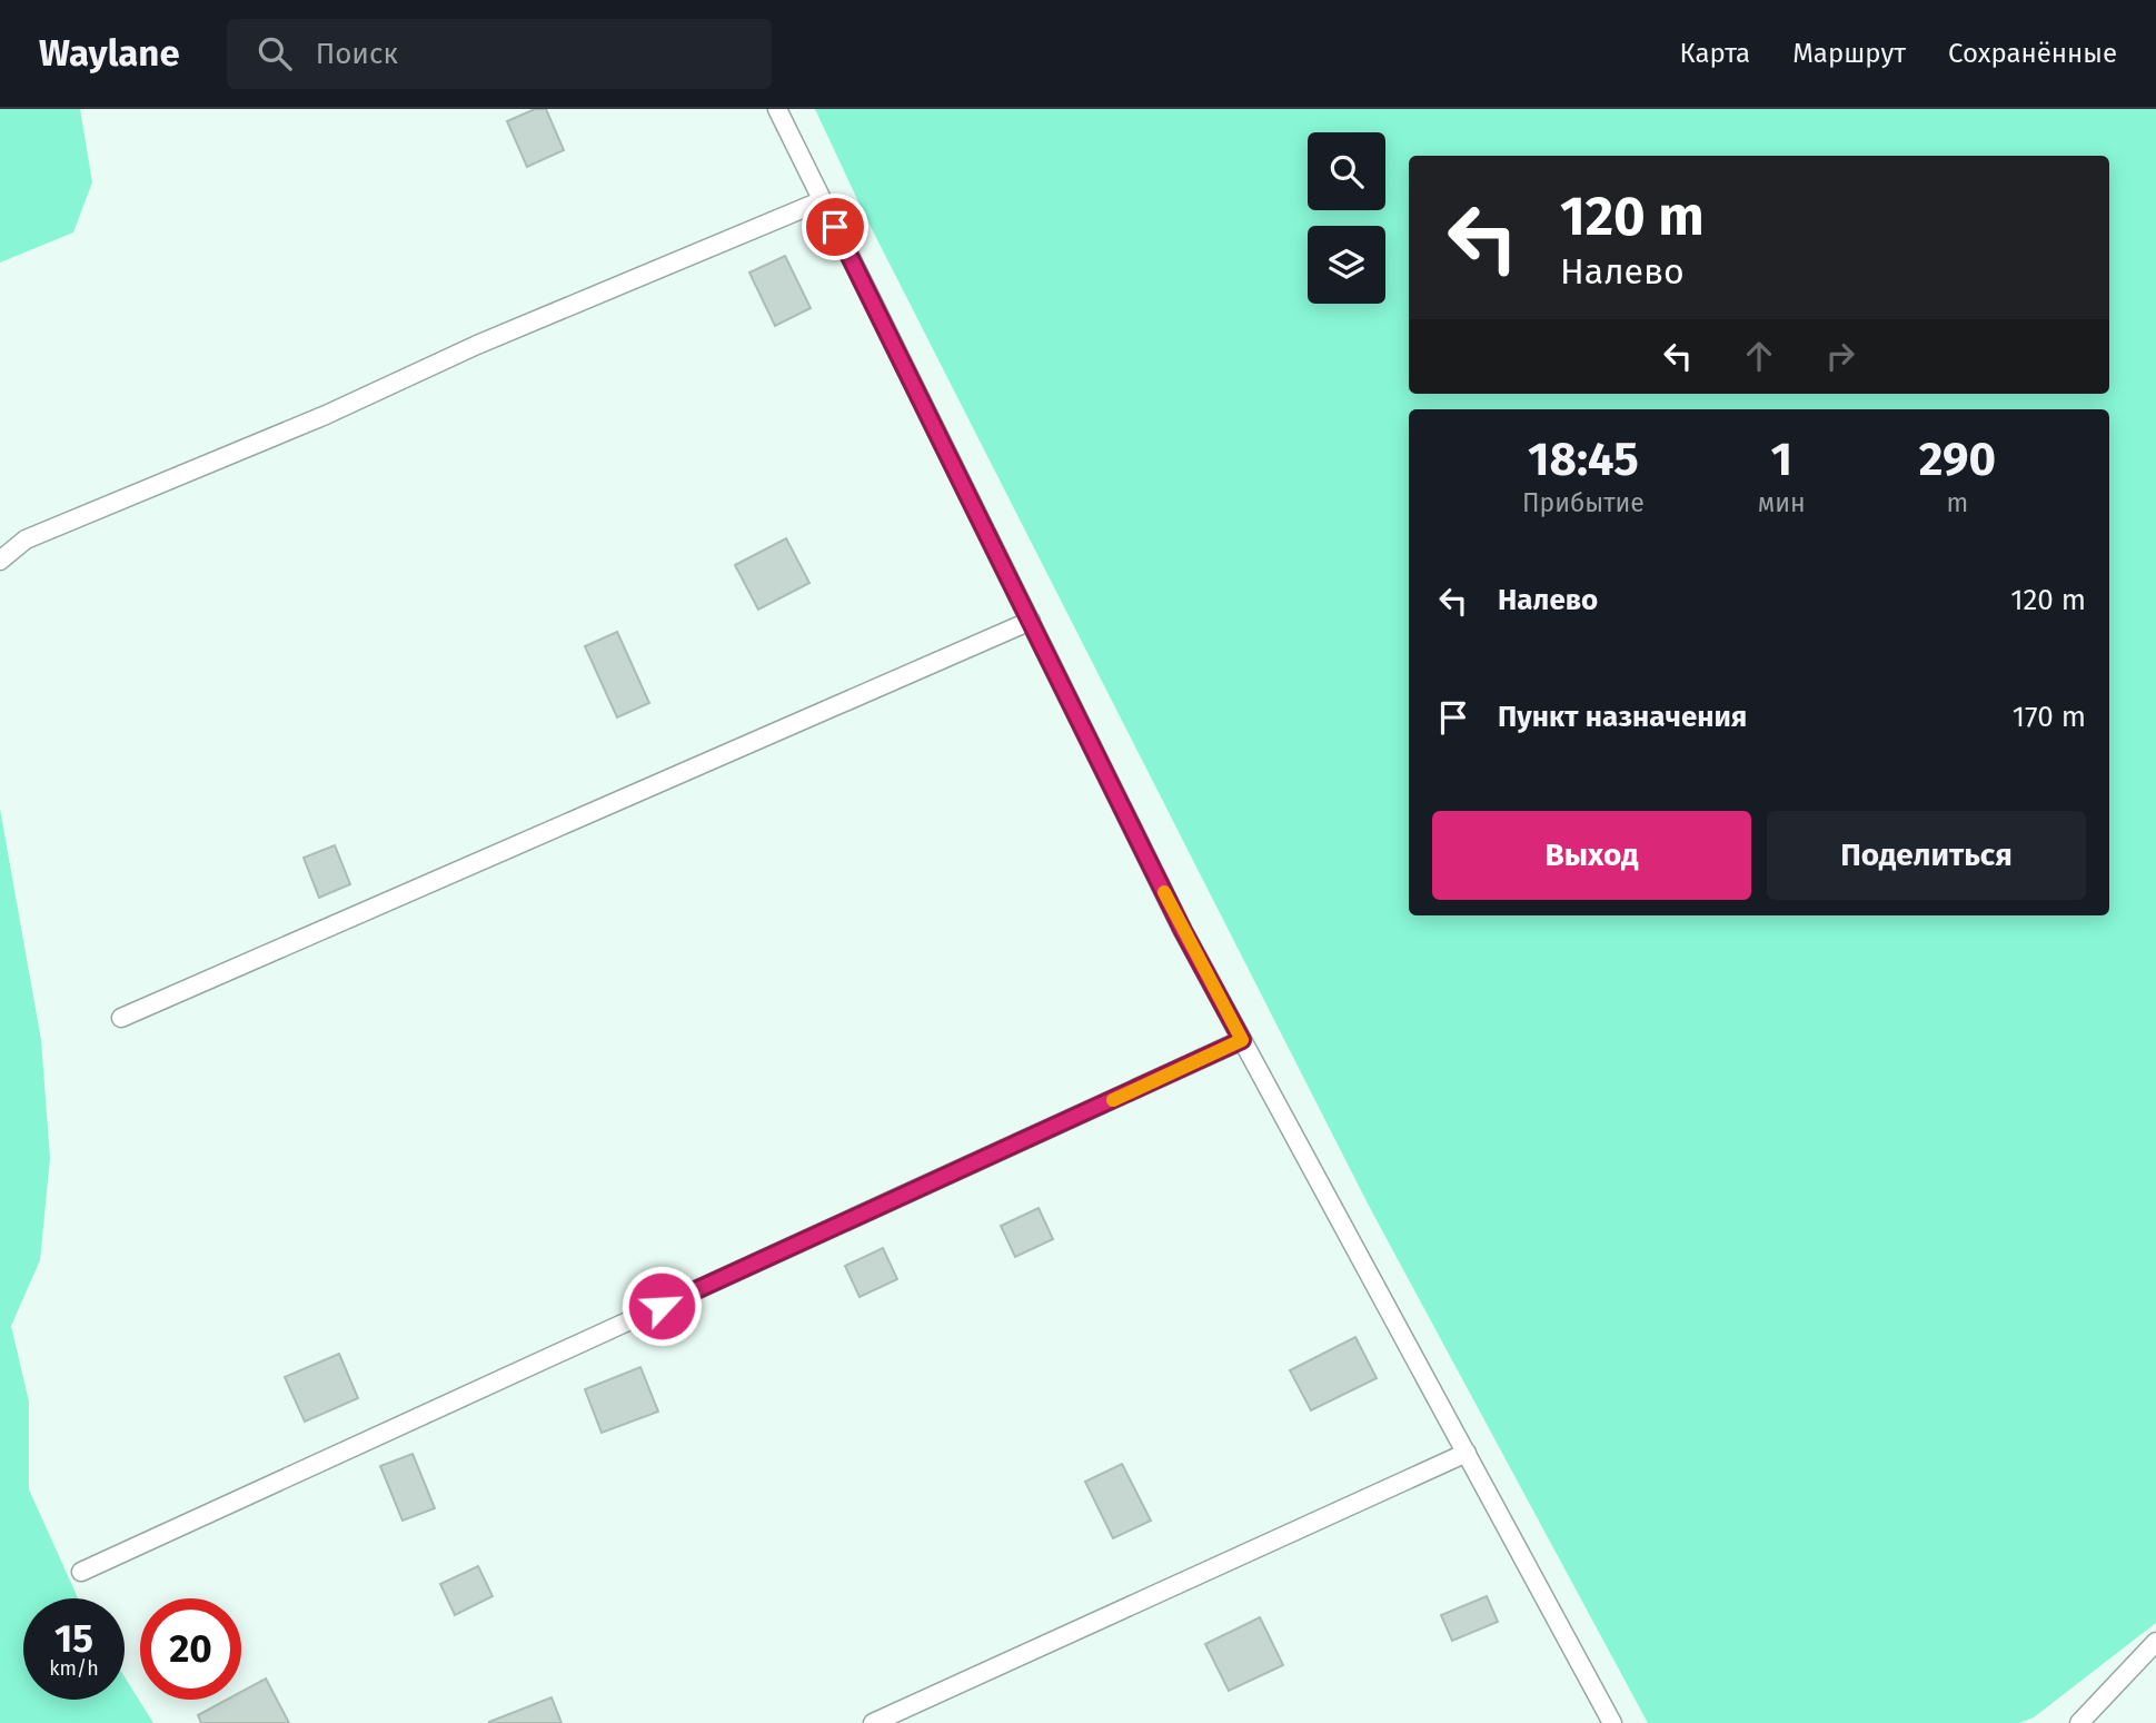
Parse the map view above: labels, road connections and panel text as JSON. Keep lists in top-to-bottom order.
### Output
{
  "page": {
    "header": "Waylane",
    "search": "Поиск",
    "nav": ["Карта", "Маршрут", "Сохранённые"],
    "turn": ["120 m", "Налево"],
    "eta": [
      "18:45",
      "Прибытие",
      "1",
      "мин",
      "290",
      "m"
    ],
    "list": [
      {
        "name": "Налево",
        "value": "120 m"
      },
      {
        "name": "Пункт назначения",
        "value": "170 m"
      }
    ],
    "buttons": ["Выход", "Поделиться"],
    "speed": "15 km/h",
    "limit": "20"
  }
}
